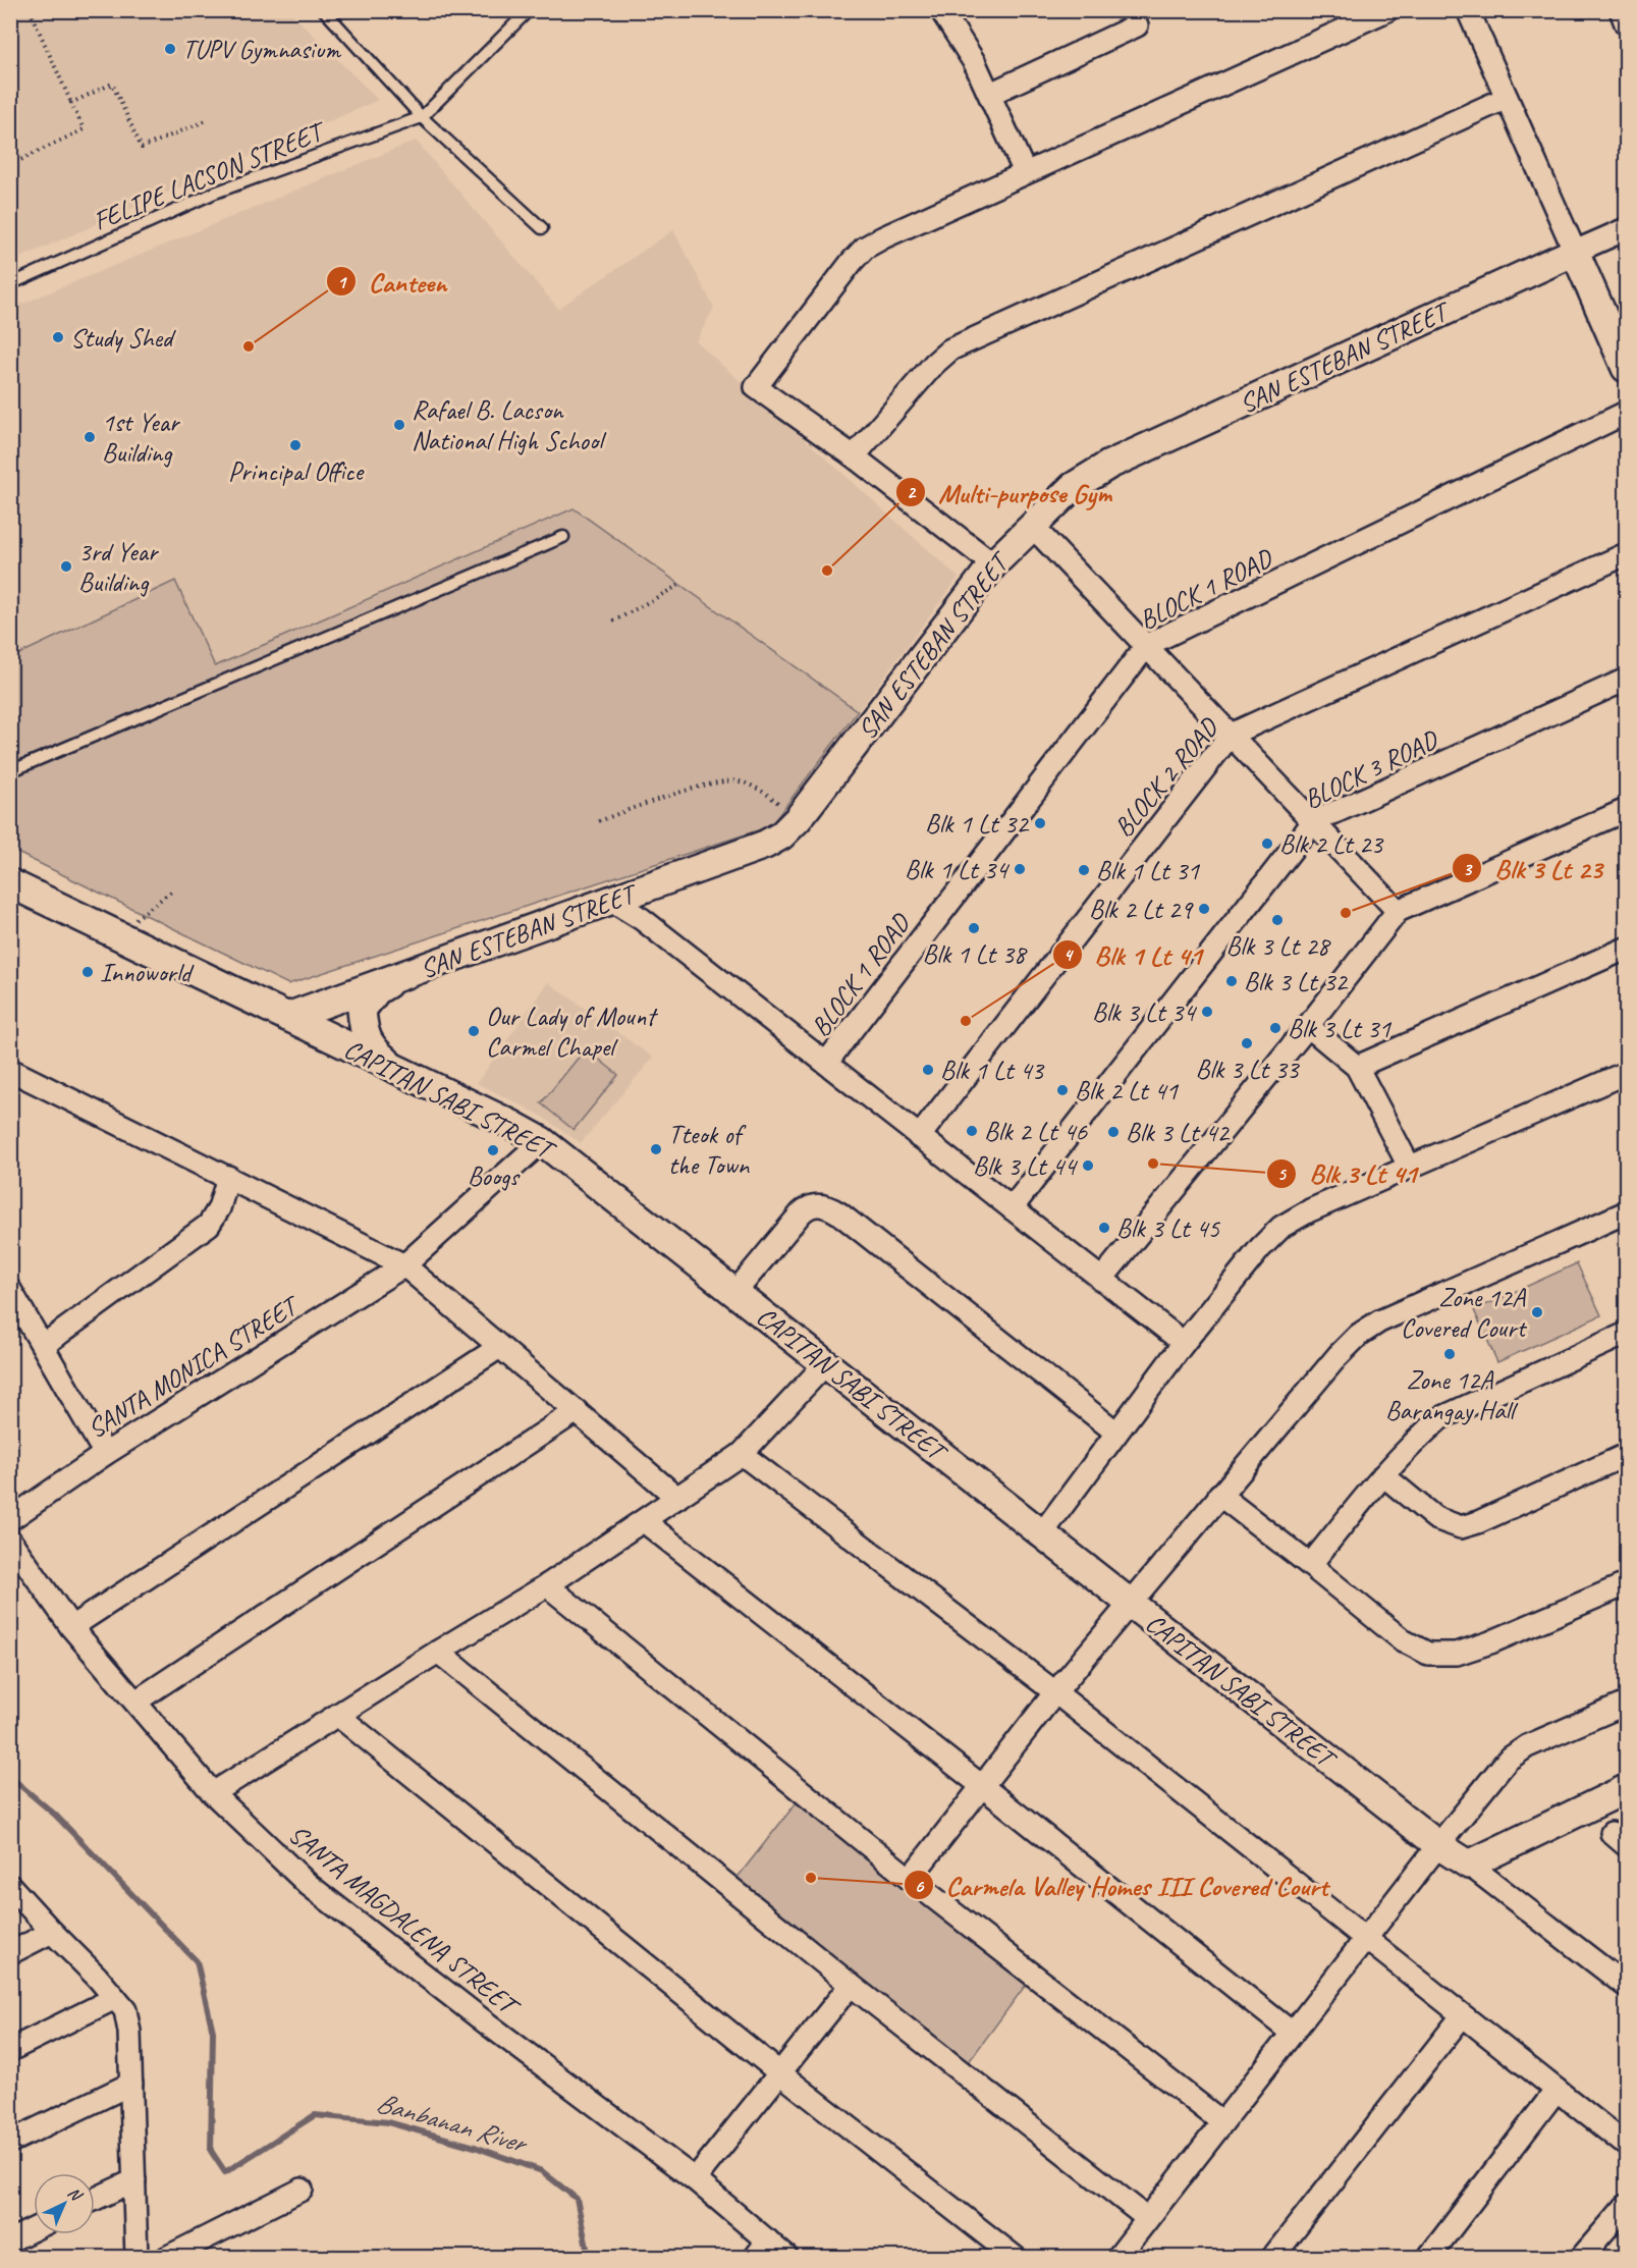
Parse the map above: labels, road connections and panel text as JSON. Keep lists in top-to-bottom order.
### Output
{
  "streets": {
    "street": [
      "SAN ESTEBAN STREET",
      "BLOCK 1 ROAD",
      "BLOCK 3 ROAD",
      "BLOCK 2 ROAD",
      "CAPITAN SABI STREET",
      "SANTA MONICA STREET",
      "SANTA MAGDALENA STREET"
    ],
    "lane": ["FELIPE LACSON STREET"]
  },
  "crossings": [
    ["SAN ESTEBAN STREET", "CAPITAN SABI STREET"],
    ["CAPITAN SABI STREET", "SANTA MONICA STREET"]
  ],
  "water": ["Banbanan River"],
  "places": [
    "TUPV Gymnasium",
    "Study Shed",
    "Canteen",
    "Rafael B. Lacson National High School",
    "1st Year Building",
    "Principal Office",
    "3rd Year Building",
    "Multi-purpose Gym",
    "Blk 1 Lt 32",
    "Blk 2 Lt 23",
    "Blk 1 Lt 34",
    "Blk 1 Lt 31",
    "Blk 2 Lt 29",
    "Blk 3 Lt 23",
    "Blk 3 Lt 28",
    "Blk 1 Lt 38",
    "Innoworld",
    "Blk 3 Lt 32",
    "Blk 3 Lt 34",
    "Blk 1 Lt 41",
    "Blk 3 Lt 31",
    "Our Lady of Mount Carmel Chapel",
    "Blk 3 Lt 33",
    "Blk 1 Lt 43",
    "Blk 2 Lt 41",
    "Blk 2 Lt 46",
    "Blk 3 Lt 42",
    "Tteok of the Town",
    "Boogs",
    "Blk 3 Lt 41",
    "Blk 3 Lt 44",
    "Blk 3 Lt 45",
    "Zone 12A Covered Court",
    "Zone 12A Barangay Hall",
    "Carmela Valley Homes III Covered Court"
  ],
  "north": "top right"
}
